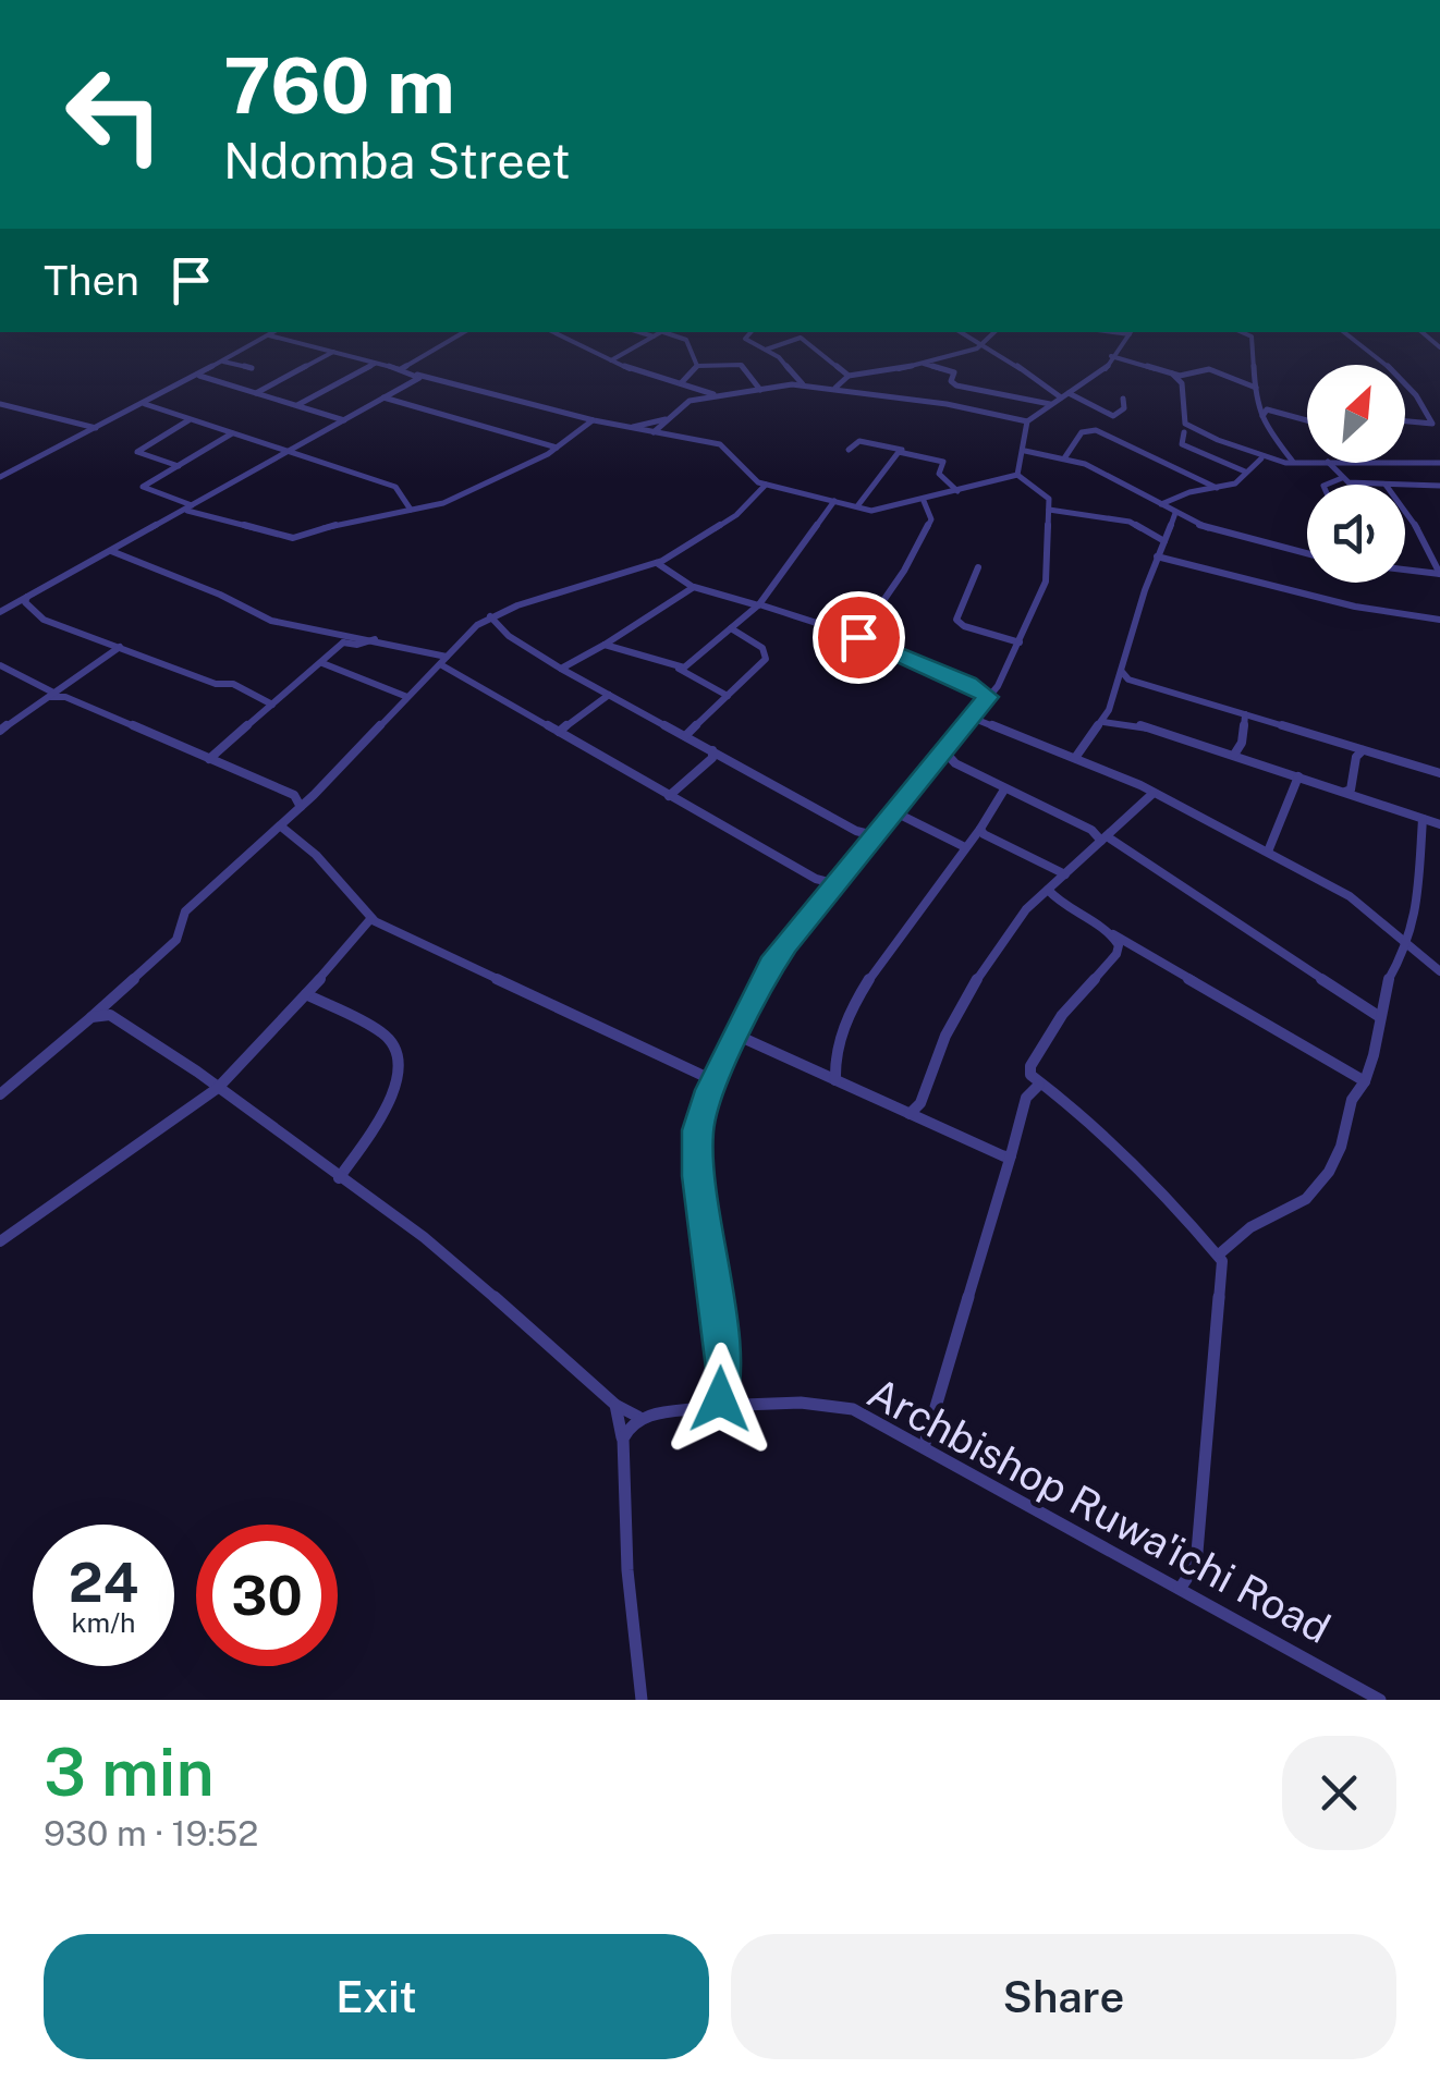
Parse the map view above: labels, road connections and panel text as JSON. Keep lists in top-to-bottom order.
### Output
{
  "streets": {
    "street": ["Archbishop Ruwa'ichi Road"]
  },
  "north": "top right",
  "page": {
    "turn": ["760 m", "Ndomba Street"],
    "then": "Then",
    "speed": "24 km/h",
    "limit": "30",
    "heading": ["3 min", "930 m · 19:52"],
    "buttons": ["Exit", "Share"]
  }
}
